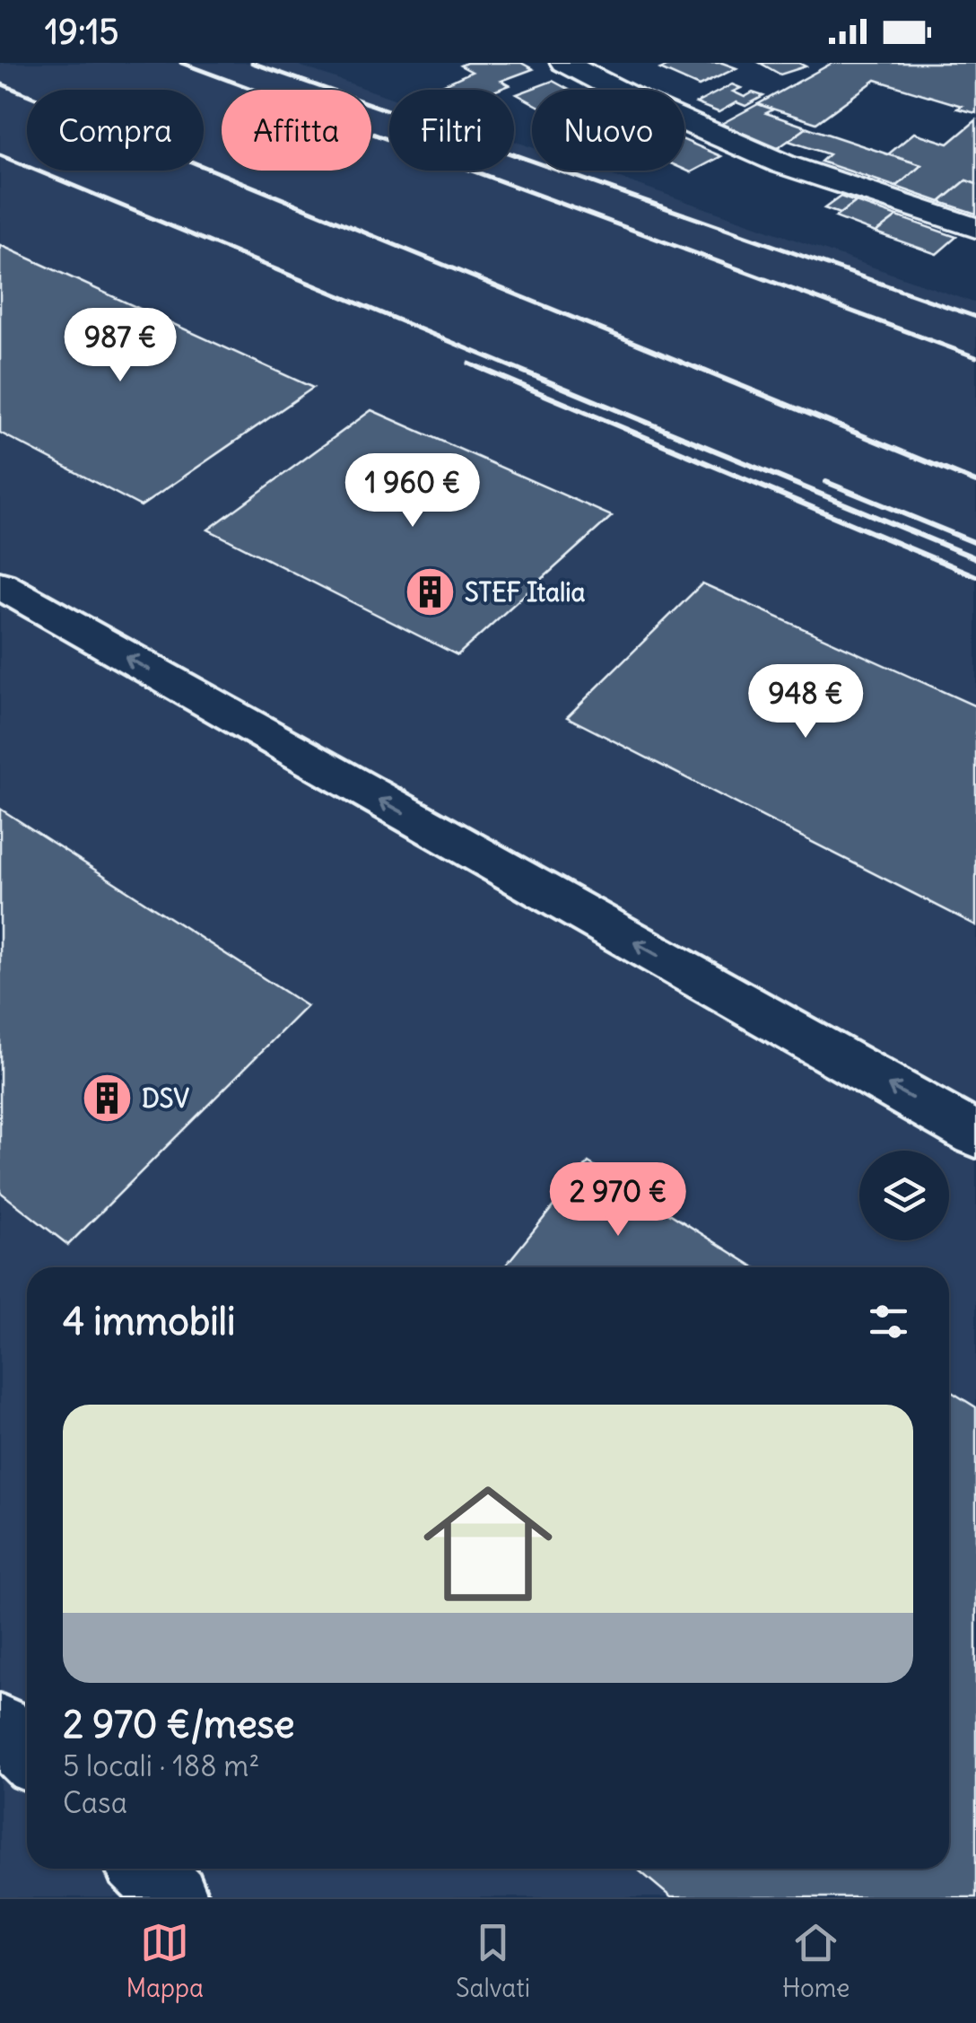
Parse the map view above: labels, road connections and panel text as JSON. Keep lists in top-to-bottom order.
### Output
{
  "places": {
    "building": ["STEF Italia", "DSV"]
  },
  "page": {
    "status": "19:15",
    "chip": [
      "Compra",
      "Affitta",
      "Filtri",
      "Nuovo"
    ],
    "price": [
      "987 €",
      "1 960 €",
      "948 €",
      "2 970 €"
    ],
    "heading": "4 immobili",
    "list": [
      {
        "name": "2 970 €/mese",
        "note": "5 locali · 188 m² · Casa"
      }
    ],
    "tabs": ["Mappa", "Salvati", "Home"]
  }
}
